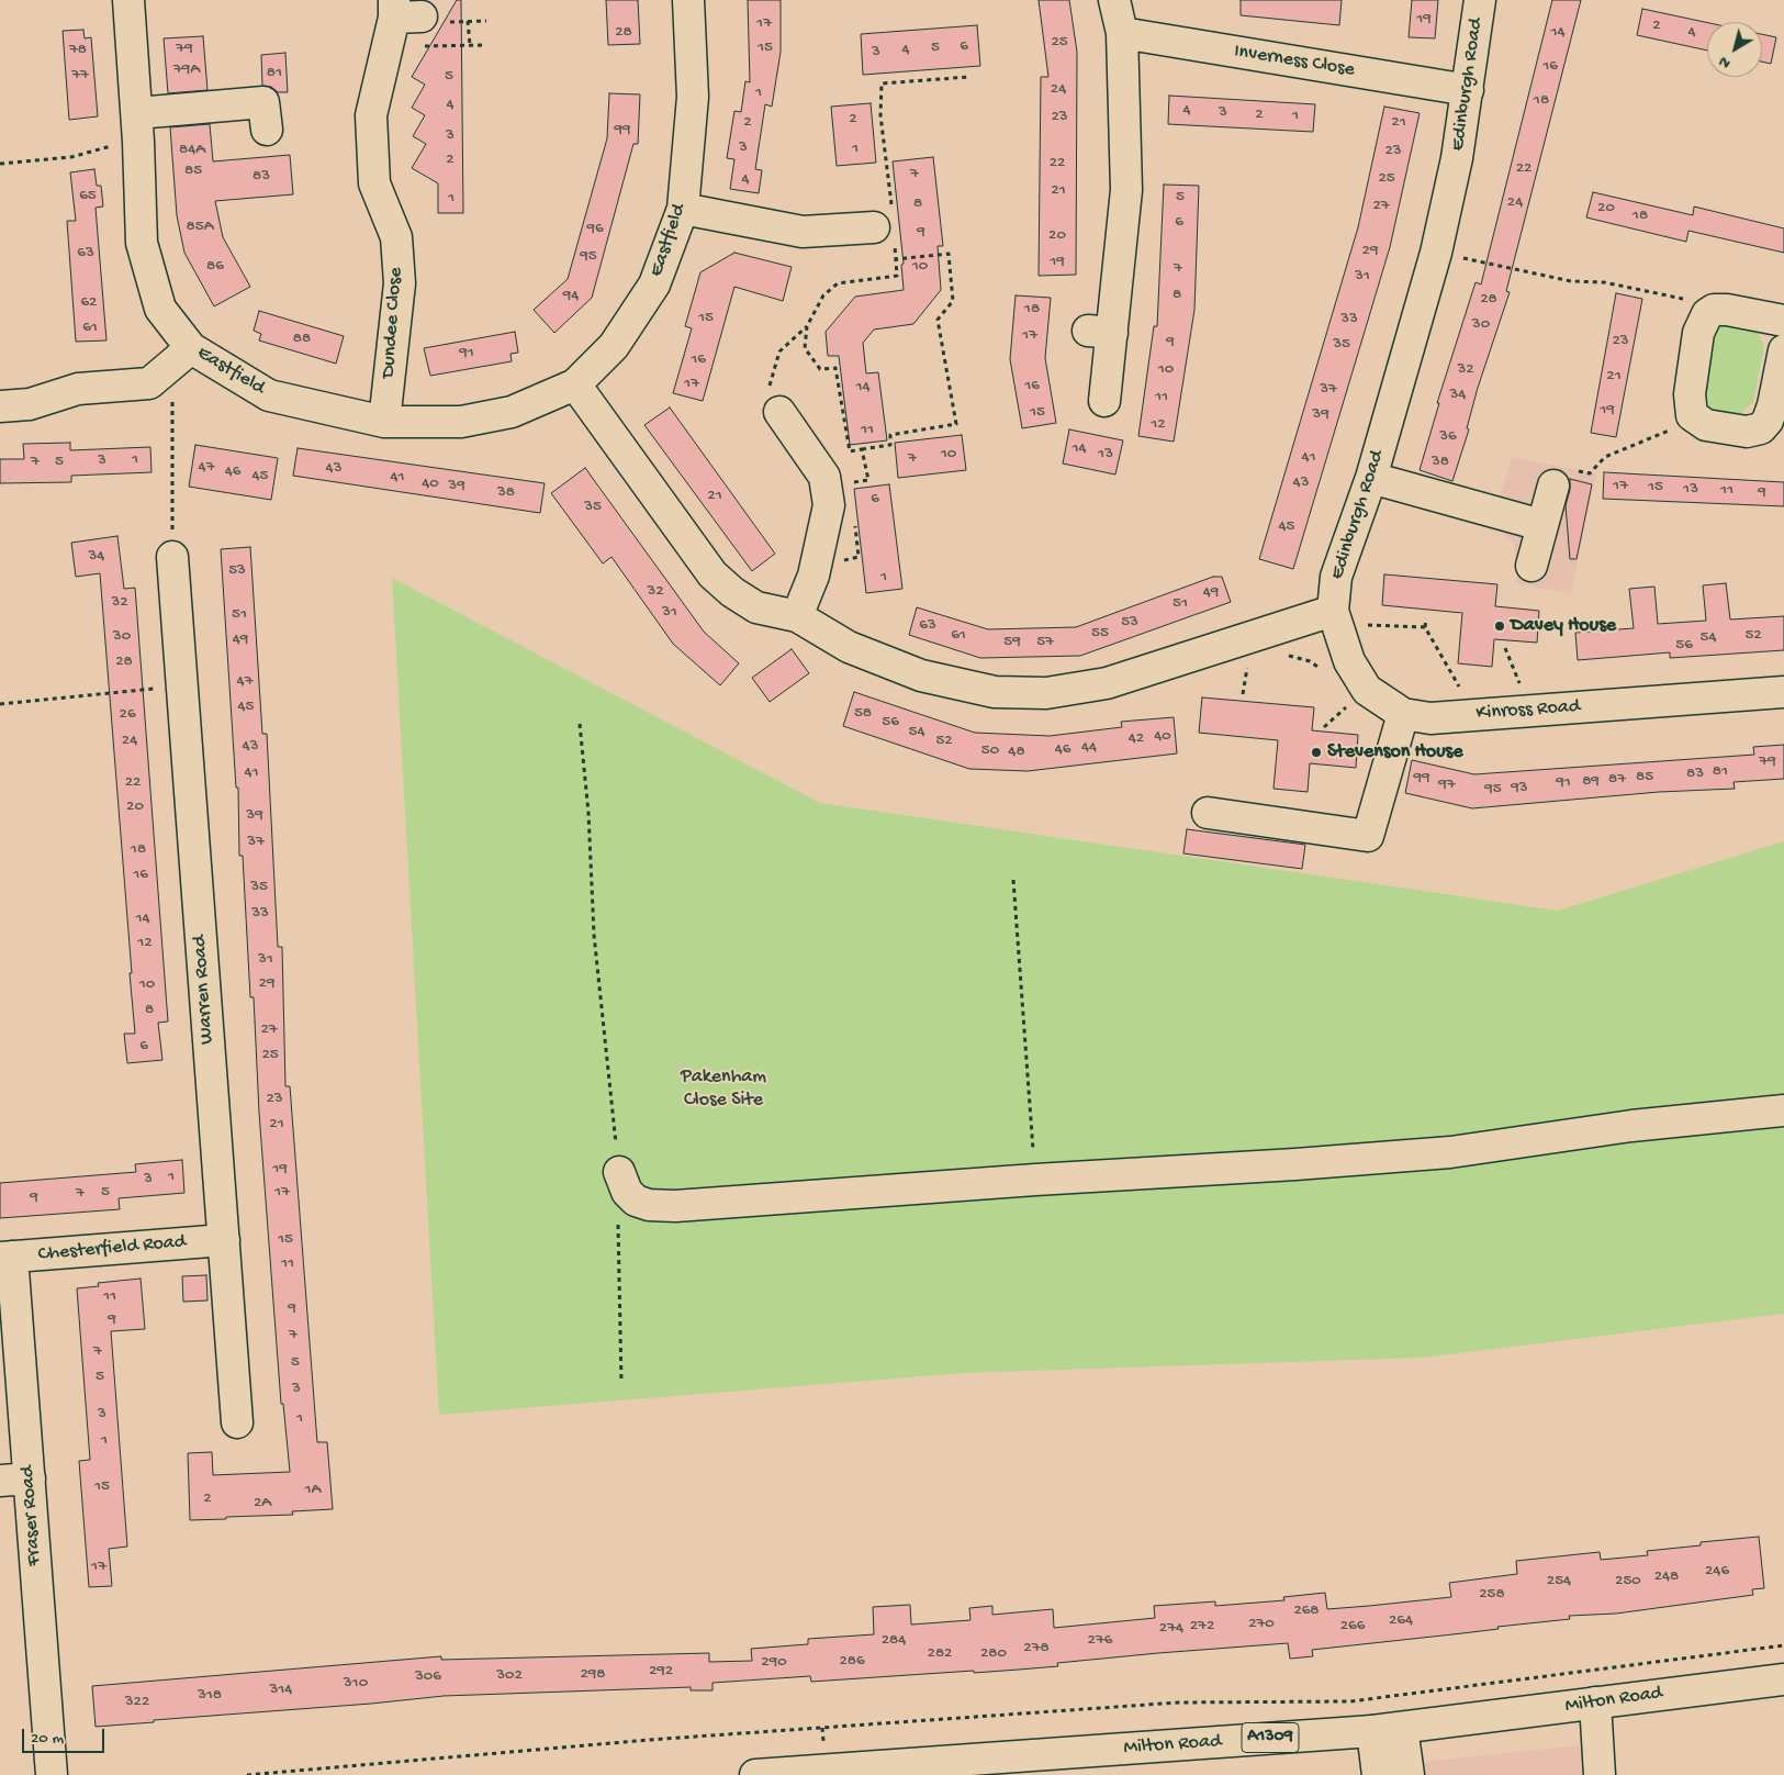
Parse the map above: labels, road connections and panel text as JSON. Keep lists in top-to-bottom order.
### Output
{
  "streets": {
    "street": [
      "Inverness Close",
      "Edinburgh Road",
      "Eastfield",
      "Dundee Close",
      "Kinross Road",
      "Warren Road",
      "Chesterfield Road",
      "Fraser Road",
      "Milton Road",
      "A1309"
    ]
  },
  "crossings": [
    ["Inverness Close", "Edinburgh Road"],
    ["Edinburgh Road", "Kinross Road"],
    ["Eastfield", "Dundee Close"],
    ["Warren Road", "Chesterfield Road"],
    ["Chesterfield Road", "Fraser Road"]
  ],
  "parks": ["Pakenham Close Site"],
  "places": ["Davey House", "Stevenson House"],
  "house_numbers": [
    "19",
    "17",
    "2",
    "28",
    "14",
    "4",
    "25",
    "6",
    "15",
    "5",
    "79",
    "78",
    "4",
    "3",
    "16",
    "79A",
    "81",
    "77",
    "5",
    "24",
    "1",
    "18",
    "4",
    "4",
    "3",
    "2",
    "1",
    "23",
    "2",
    "2",
    "21",
    "99",
    "3",
    "3",
    "1",
    "84A",
    "23",
    "2",
    "22",
    "22",
    "85",
    "7",
    "83",
    "25",
    "4",
    "21",
    "65",
    "5",
    "1",
    "24",
    "8",
    "27",
    "20",
    "18",
    "6",
    "85A",
    "96",
    "9",
    "20",
    "29",
    "63",
    "95",
    "19",
    "86",
    "10",
    "7",
    "31",
    "8",
    "94",
    "28",
    "62",
    "18",
    "15",
    "33",
    "30",
    "61",
    "17",
    "88",
    "23",
    "9",
    "35",
    "91",
    "16",
    "10",
    "32",
    "21",
    "17",
    "16",
    "14",
    "37",
    "34",
    "11",
    "19",
    "15",
    "39",
    "12",
    "11",
    "36",
    "14",
    "10",
    "13",
    "41",
    "7",
    "1",
    "3",
    "7",
    "5",
    "38",
    "47",
    "43",
    "46",
    "45",
    "41",
    "43",
    "40",
    "39",
    "17",
    "15",
    "13",
    "11",
    "38",
    "9",
    "21",
    "6",
    "35",
    "45",
    "34",
    "53",
    "1",
    "32",
    "49",
    "32",
    "51",
    "31",
    "51",
    "53",
    "63",
    "55",
    "61",
    "52",
    "30",
    "54",
    "49",
    "59",
    "57",
    "56",
    "28",
    "47",
    "45",
    "58",
    "26",
    "56",
    "54",
    "40",
    "42",
    "24",
    "52",
    "43",
    "44",
    "46",
    "50",
    "48",
    "79",
    "81",
    "41",
    "83",
    "85",
    "99",
    "87",
    "89",
    "22",
    "91",
    "97",
    "93",
    "95",
    "20",
    "39",
    "37",
    "18",
    "16",
    "35",
    "33",
    "14",
    "12",
    "31",
    "29",
    "10",
    "8",
    "27",
    "6",
    "25",
    "23",
    "21",
    "19",
    "1",
    "3",
    "5",
    "17",
    "7",
    "9",
    "15",
    "11",
    "11",
    "9",
    "9",
    "7",
    "7",
    "5",
    "5",
    "3",
    "3",
    "1",
    "1",
    "15",
    "1A",
    "2",
    "2A",
    "17",
    "246",
    "248",
    "254",
    "250",
    "258",
    "268",
    "264",
    "270",
    "272",
    "266",
    "274",
    "284",
    "276",
    "278",
    "282",
    "280",
    "286",
    "290",
    "292",
    "298",
    "302",
    "306",
    "310",
    "314",
    "318",
    "322"
  ],
  "scale_bar": "20 m",
  "north": "bottom left"
}
